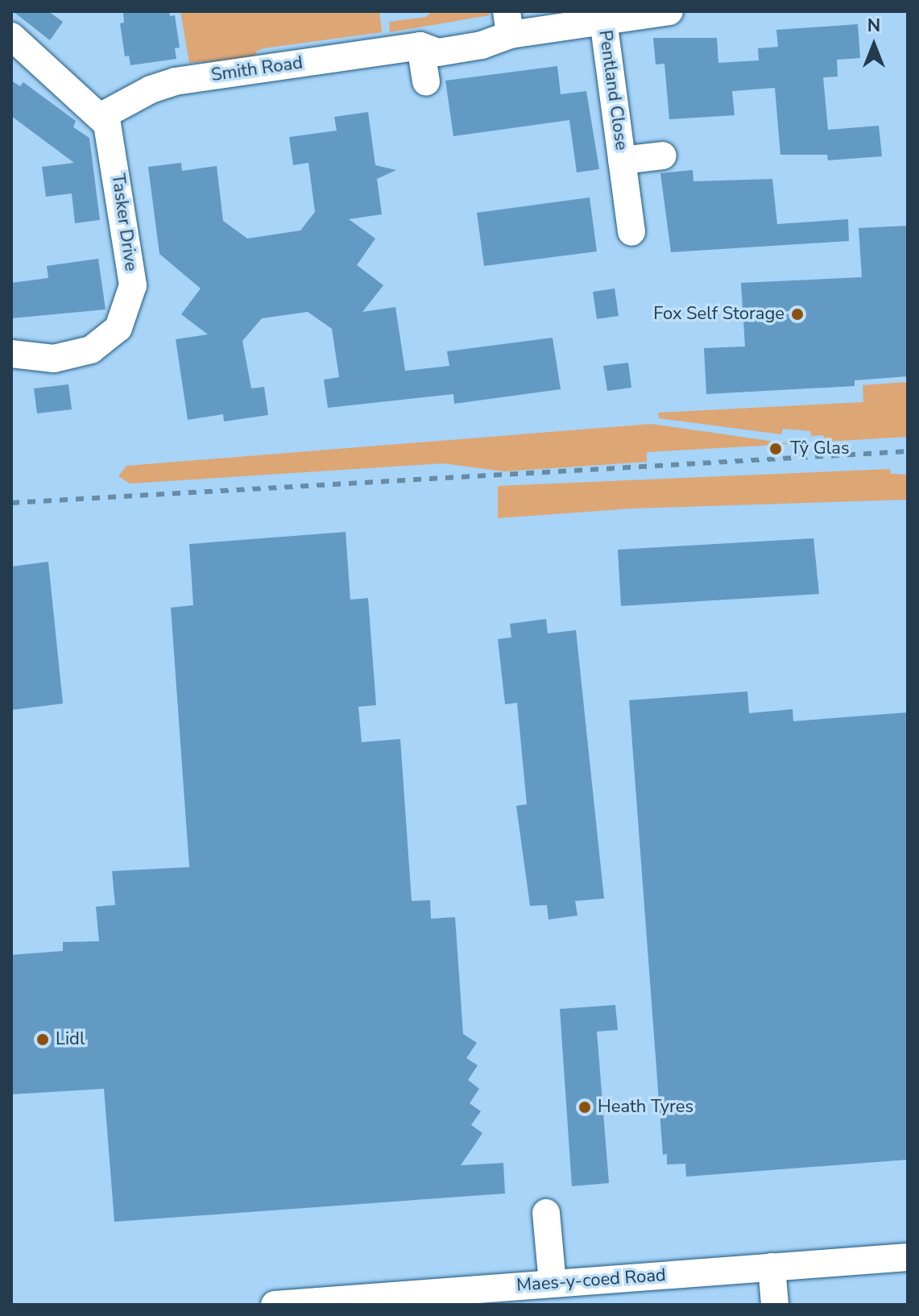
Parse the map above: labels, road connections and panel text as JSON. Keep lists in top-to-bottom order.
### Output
{
  "streets": {
    "street": [
      "Smith Road",
      "Pentland Close",
      "Tasker Drive",
      "Maes-y-coed Road"
    ]
  },
  "crossings": [
    ["Smith Road", "Pentland Close"],
    ["Smith Road", "Tasker Drive"]
  ],
  "places": [
    "Fox Self Storage",
    "Tŷ Glas",
    "Lidl",
    "Heath Tyres"
  ],
  "north": "top"
}
